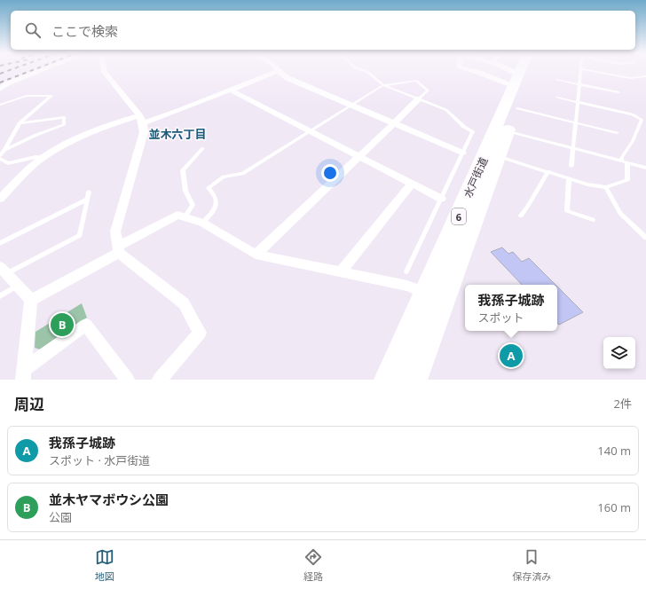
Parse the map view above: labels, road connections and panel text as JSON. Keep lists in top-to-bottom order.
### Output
{
  "streets": {
    "highway": ["水戸街道", "6"]
  },
  "districts": ["並木六丁目"],
  "page": {
    "search": "ここで検索",
    "popup": ["我孫子城跡", "スポット"],
    "pins": ["B", "A"],
    "heading": ["周辺", "2件"],
    "list": [
      {
        "mark": "A",
        "name": "我孫子城跡",
        "note": "スポット · 水戸街道",
        "value": "140 m"
      },
      {
        "mark": "B",
        "name": "並木ヤマボウシ公園",
        "note": "公園",
        "value": "160 m"
      }
    ],
    "nav": ["地図", "経路", "保存済み"]
  }
}
